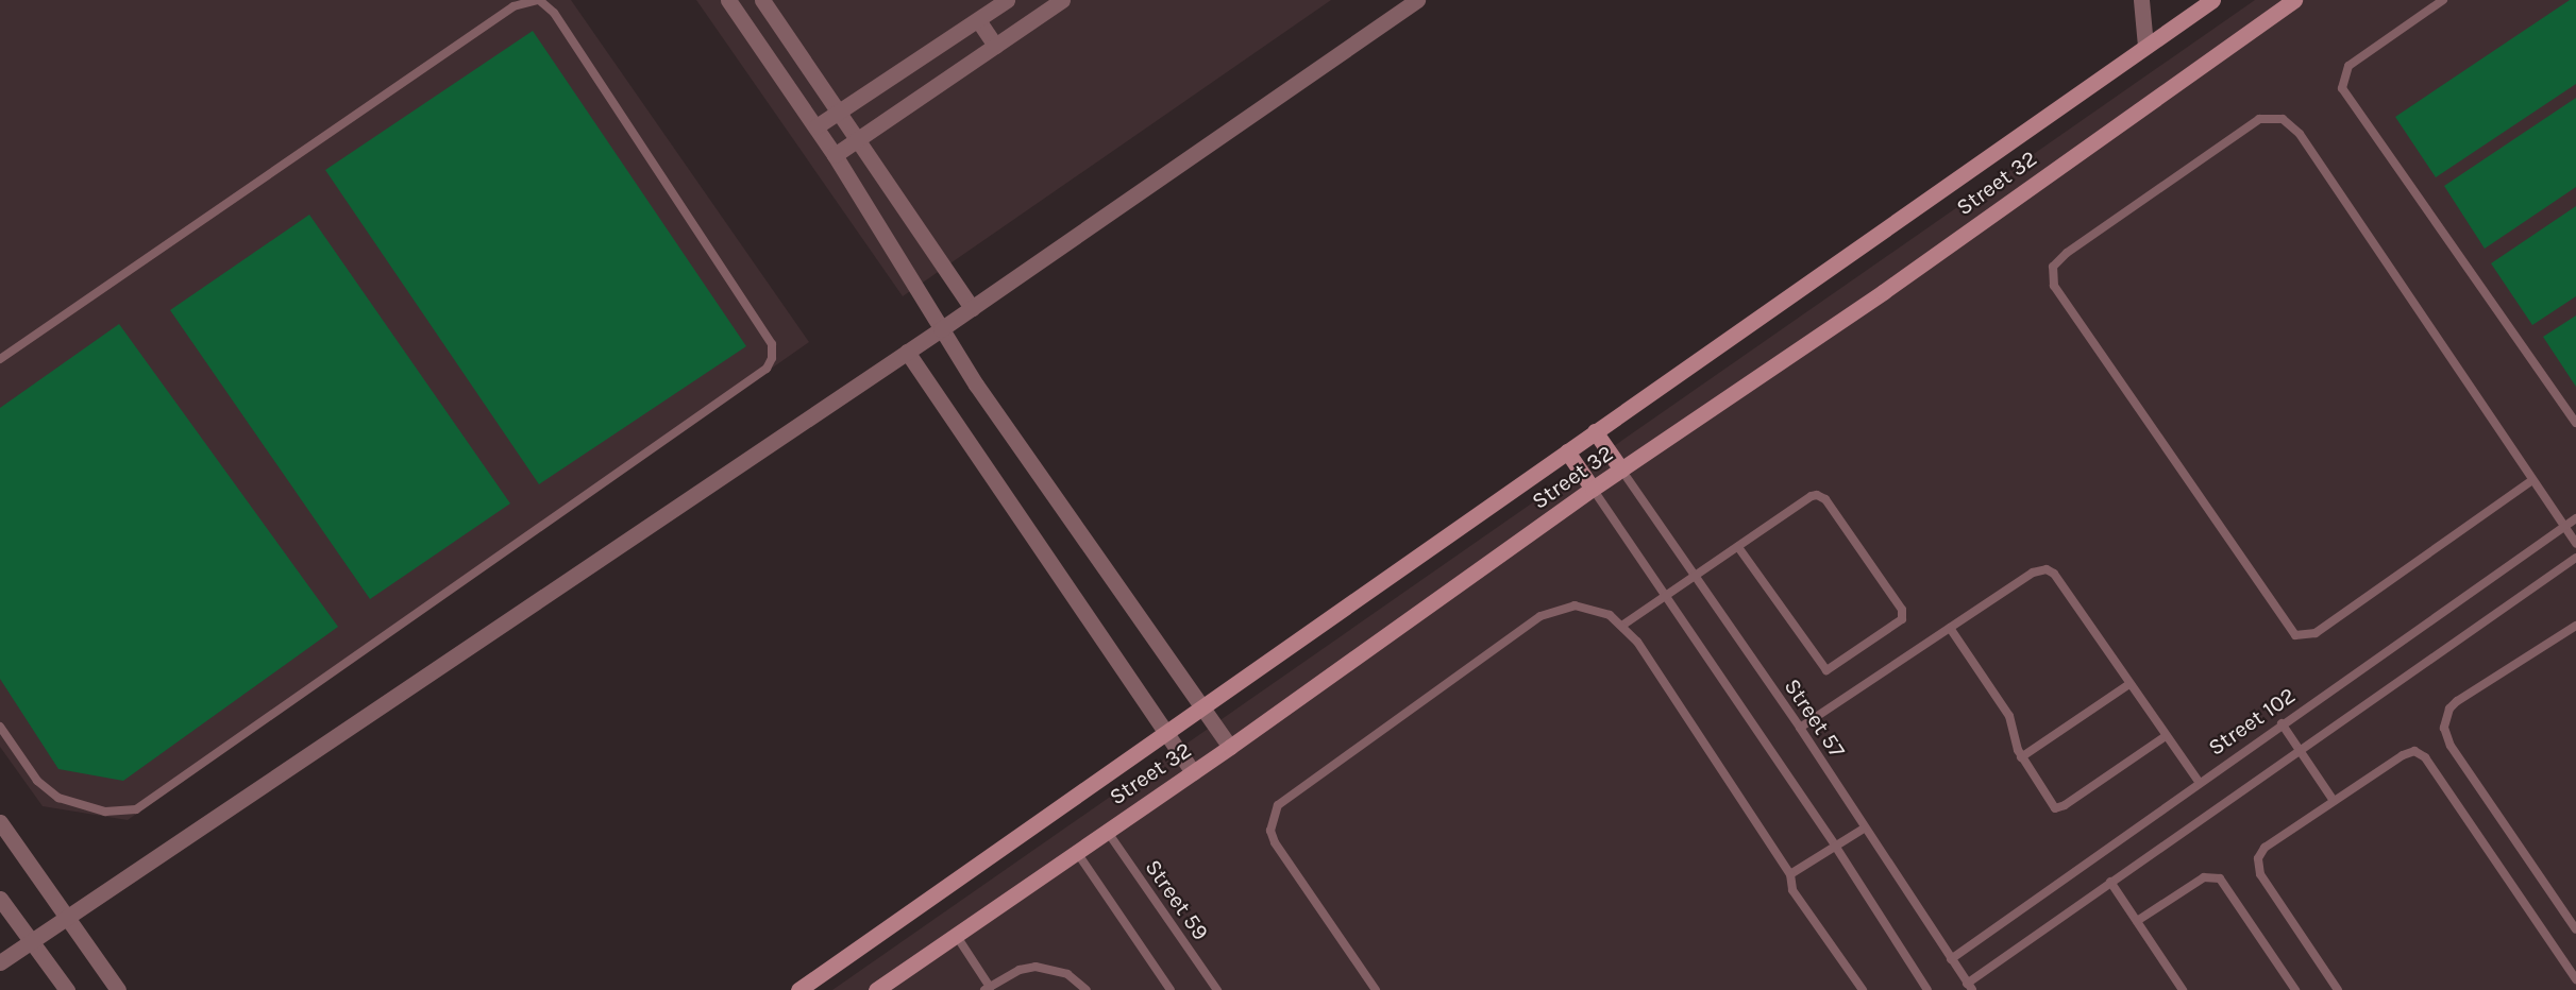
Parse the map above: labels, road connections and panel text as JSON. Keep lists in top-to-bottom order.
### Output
{
  "streets": {
    "main road": ["Street 32"],
    "lane": ["Street 57", "Street 102", "Street 59"]
  },
  "crossings": [
    ["Street 32", "Street 57"],
    ["Street 32", "Street 59"],
    ["Street 57", "Street 102"]
  ]
}
